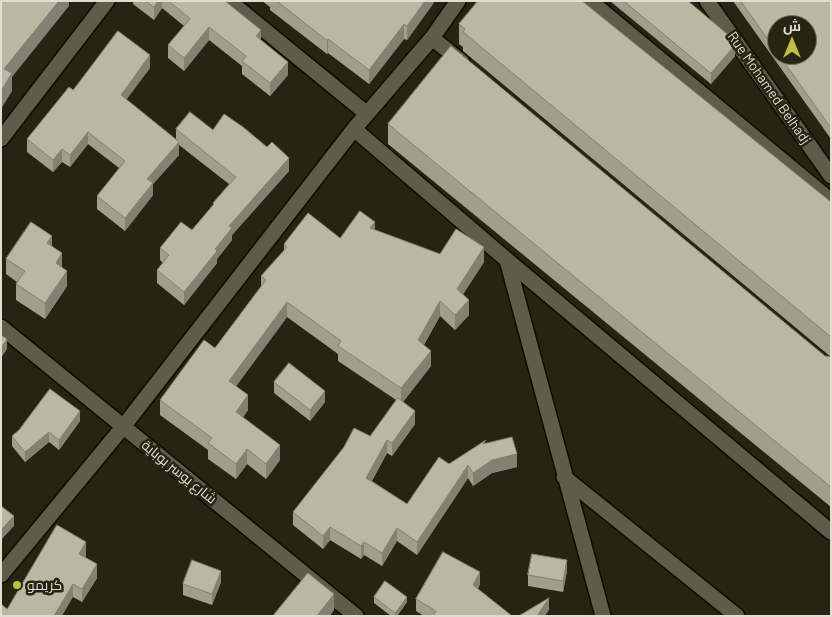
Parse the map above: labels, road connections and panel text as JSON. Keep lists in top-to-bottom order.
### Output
{
  "streets": {
    "street": ["Rue Mohamed Belhadj", "شارع يوسر بوباية"]
  },
  "places": ["كريمو"],
  "north": "top"
}
